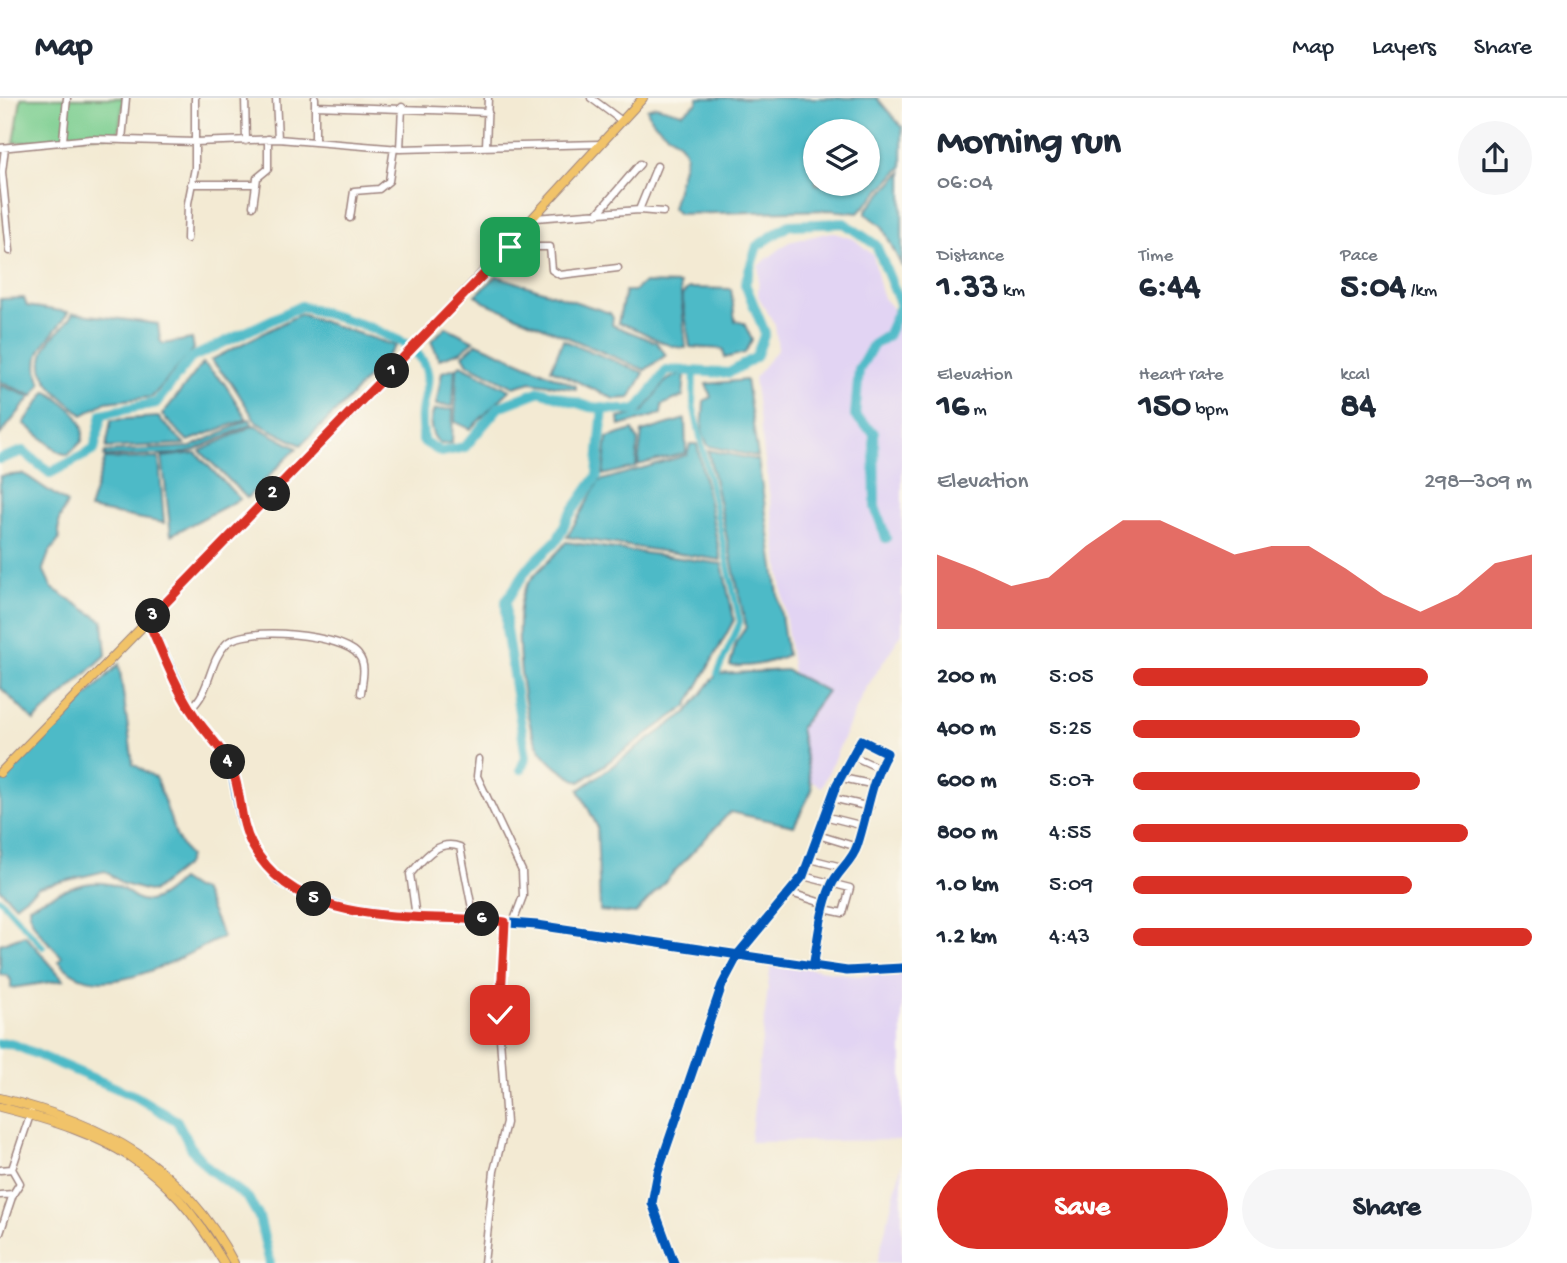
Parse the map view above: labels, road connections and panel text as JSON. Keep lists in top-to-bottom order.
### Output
{
  "page": {
    "header": "Map",
    "nav": ["Map", "Layers", "Share"],
    "heading": ["Morning run", "06:04"],
    "stats": [
      ["Distance", "1.33 km"],
      ["Time", "6:44"],
      ["Pace", "5:04 /km"],
      ["Elevation", "16 m"],
      ["Heart rate", "150 bpm"],
      ["kcal", "84"]
    ],
    "pins": [
      "1",
      "2",
      "3",
      "4",
      "5",
      "6"
    ],
    "chart": ["Elevation", "298–309 m"],
    "list": [
      {
        "name": "200 m",
        "note": "5:05"
      },
      {
        "name": "400 m",
        "note": "5:25"
      },
      {
        "name": "600 m",
        "note": "5:07"
      },
      {
        "name": "800 m",
        "note": "4:55"
      },
      {
        "name": "1.0 km",
        "note": "5:09"
      },
      {
        "name": "1.2 km",
        "note": "4:43"
      }
    ],
    "buttons": ["Save", "Share"]
  }
}
